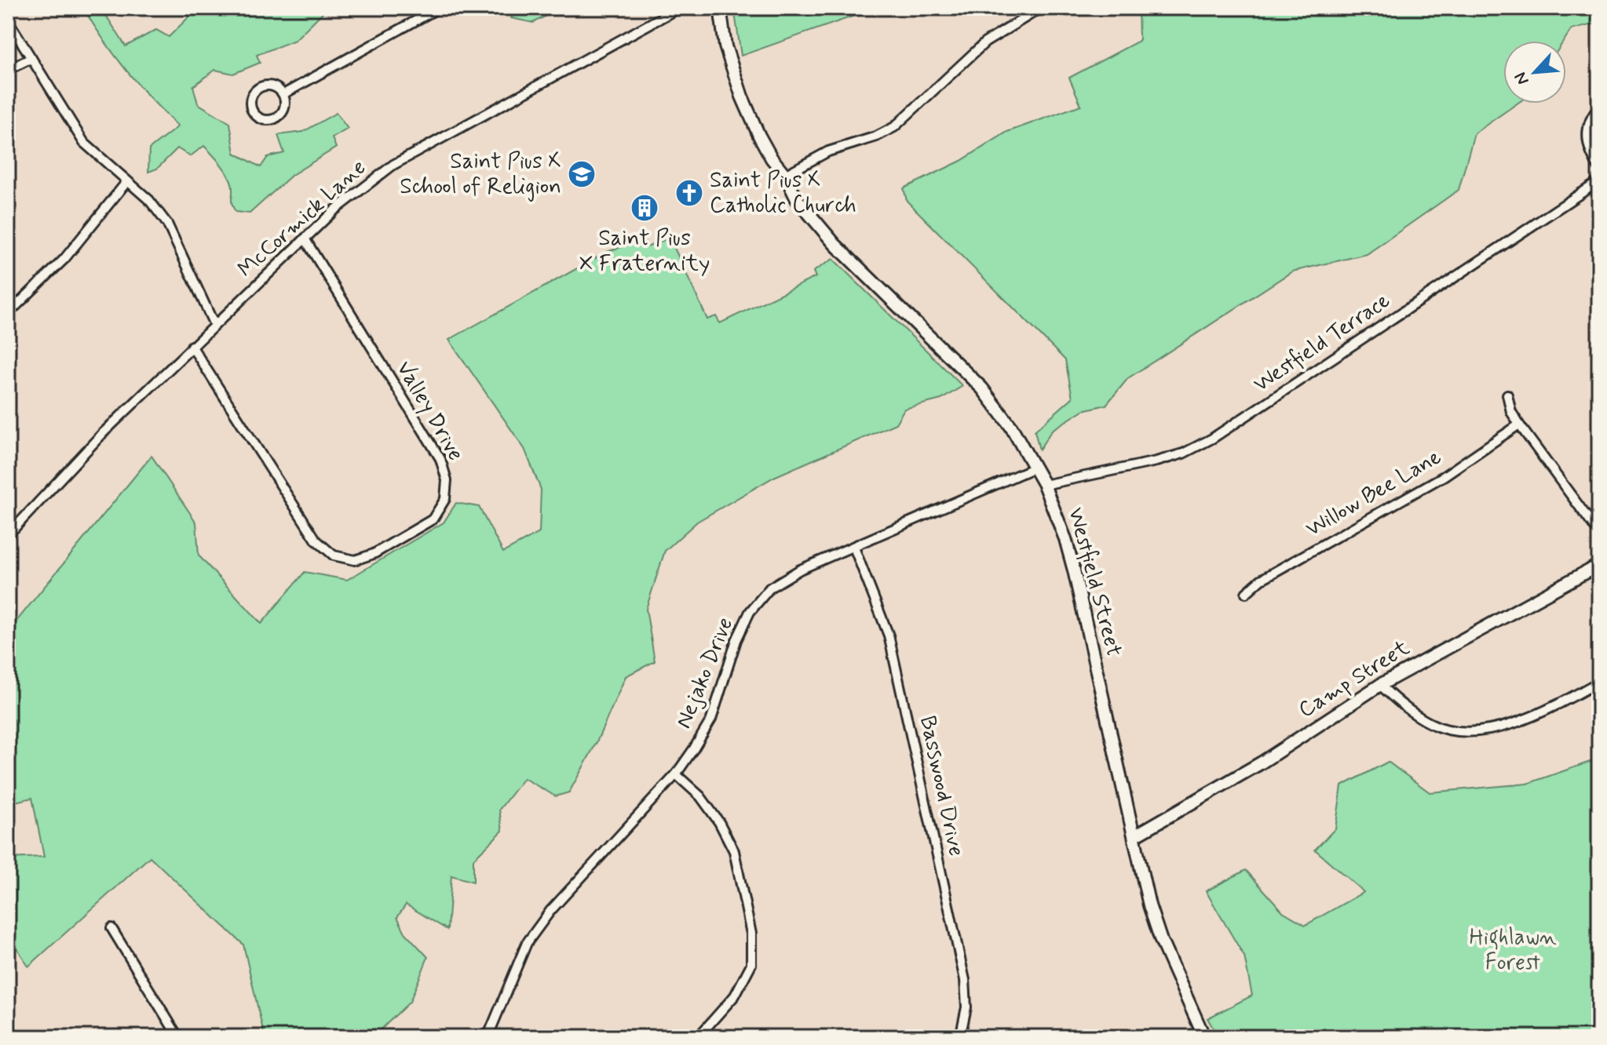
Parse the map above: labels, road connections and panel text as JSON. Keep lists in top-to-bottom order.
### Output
{
  "streets": {
    "main road": ["Westfield Street", "Camp Street"],
    "street": [
      "McCormick Lane",
      "Westfield Terrace",
      "Valley Drive",
      "Willow Bee Lane",
      "Nejako Drive",
      "Basswood Drive"
    ]
  },
  "crossings": [
    ["McCormick Lane", "Valley Drive"],
    ["Westfield Terrace", "Westfield Street"],
    ["Westfield Street", "Nejako Drive"],
    ["Westfield Street", "Camp Street"],
    ["Nejako Drive", "Basswood Drive"]
  ],
  "parks": ["Highlawn Forest"],
  "places": {
    "school or university": ["Saint Pius X School of Religion"],
    "church": ["Saint Pius X Catholic Church"],
    "building": ["Saint Pius X Fraternity"]
  },
  "north": "bottom left"
}
